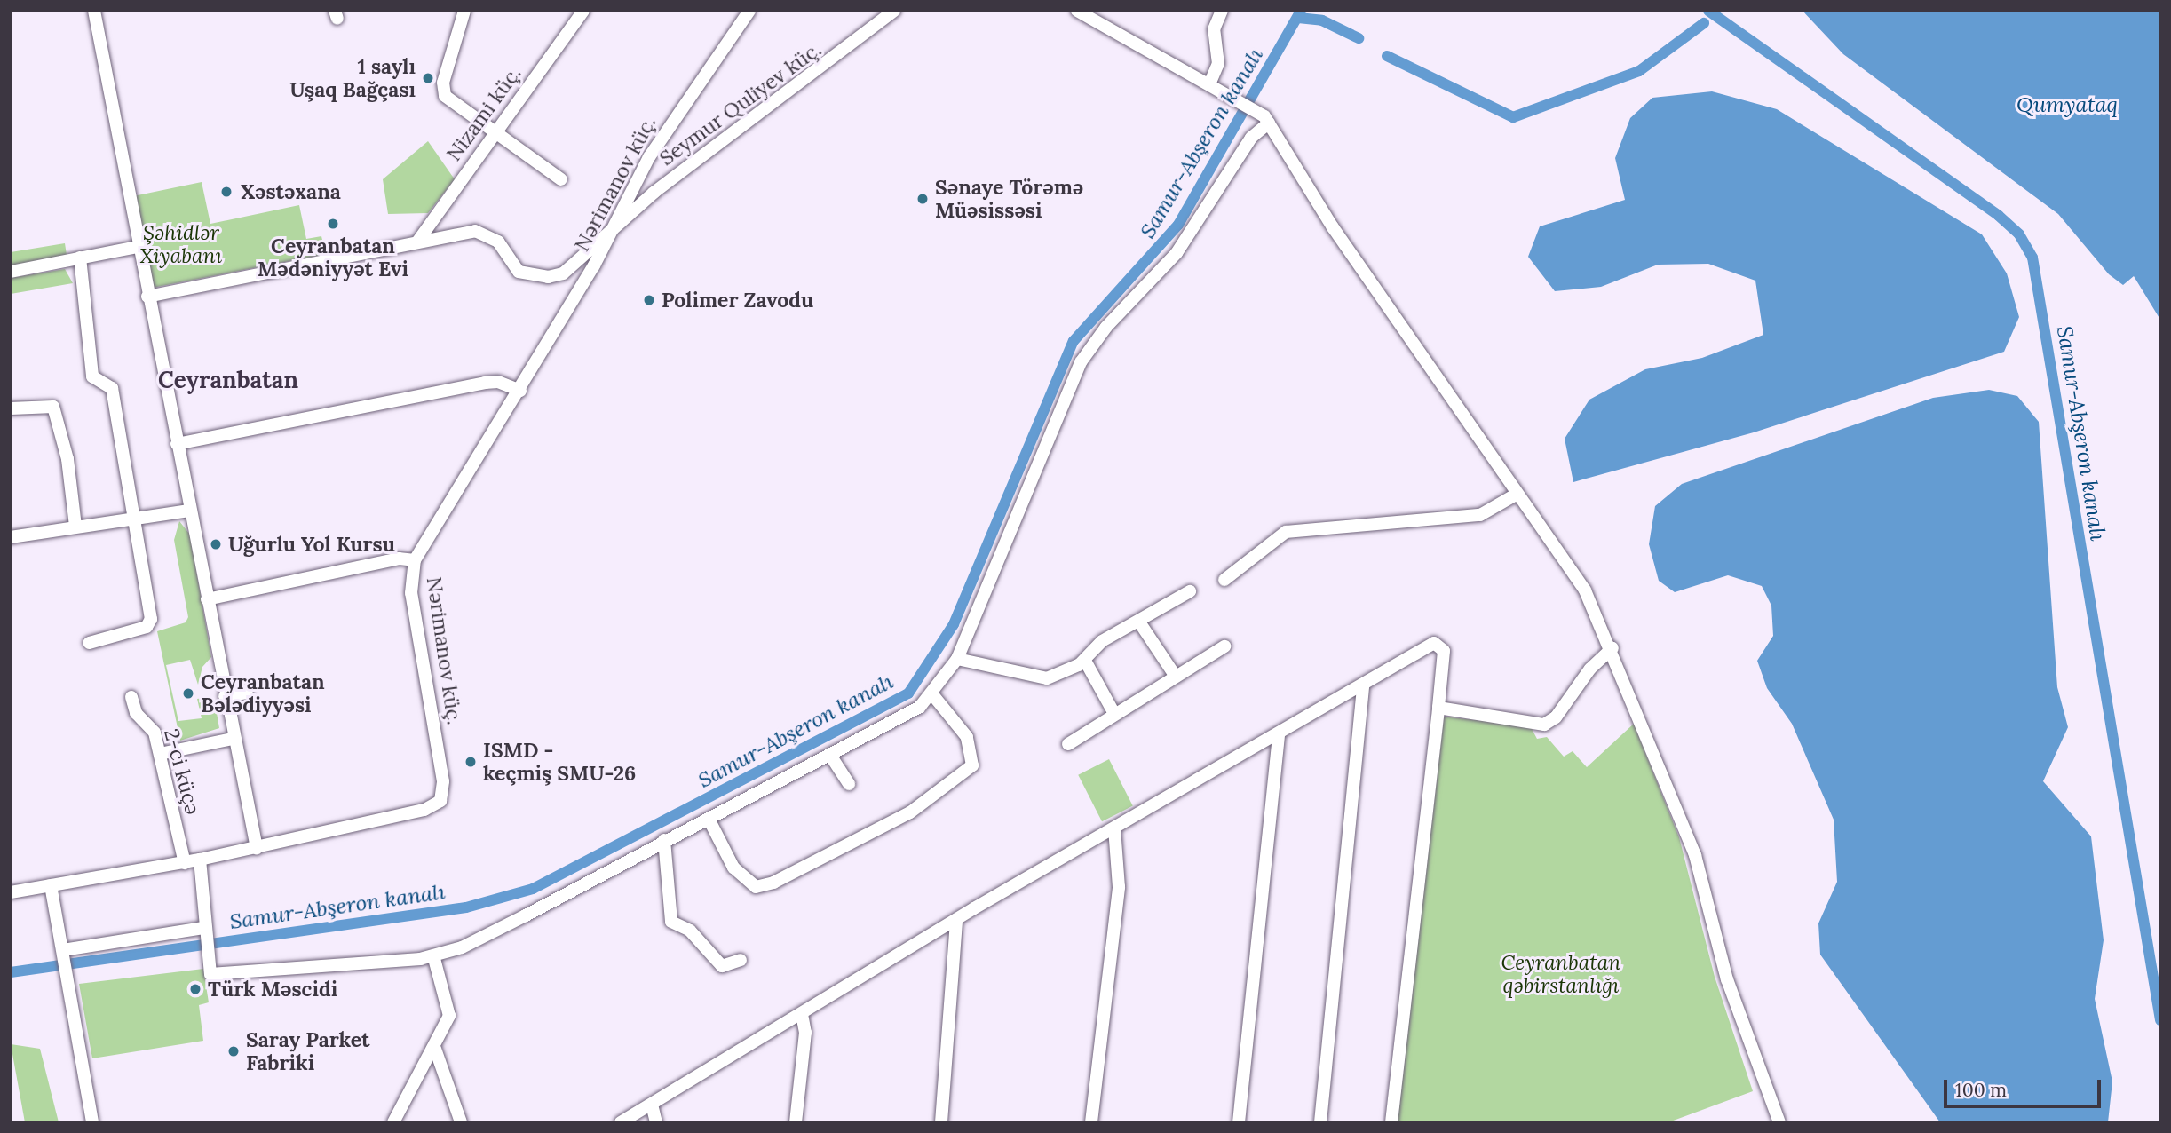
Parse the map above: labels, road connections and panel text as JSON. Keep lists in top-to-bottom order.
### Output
{
  "streets": {
    "street": [
      "Seymur Quliyev küç.",
      "Nizami küç.",
      "Nərimanov küç.",
      "2-ci küçə"
    ]
  },
  "crossings": [
    ["Seymur Quliyev küç.", "Nərimanov küç."],
    ["Nərimanov küç.", "2-ci küçə"]
  ],
  "districts": ["Ceyranbatan"],
  "water": ["Qumyataq", "Samur-Abşeron kanalı"],
  "parks": ["Şəhidlər Xiyabanı", "Ceyranbatan qəbirstanlığı"],
  "places": [
    "1 saylı Uşaq Bağçası",
    "Xəstəxana",
    "Sənaye Törəmə Müəsissəsi",
    "Ceyranbatan Mədəniyyət Evi",
    "Polimer Zavodu",
    "Uğurlu Yol Kursu",
    "Ceyranbatan Bələdiyyəsi",
    "ISMD - keçmiş SMU-26",
    "Türk Məscidi",
    "Saray Parket Fabriki"
  ],
  "scale_bar": "100 m"
}
